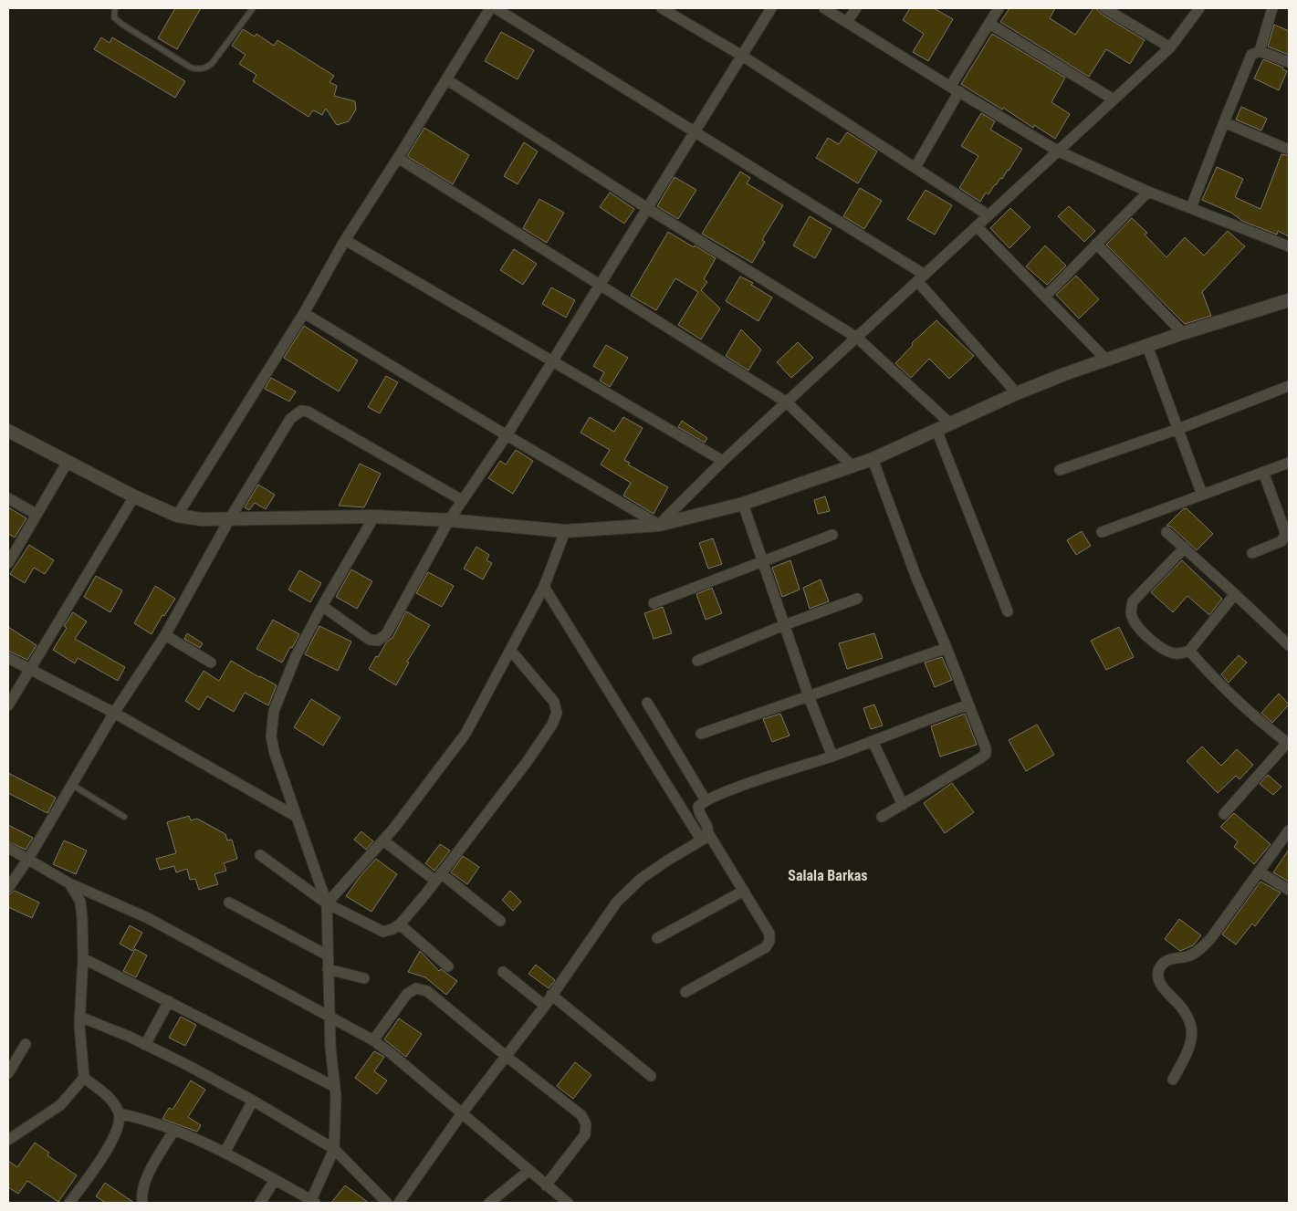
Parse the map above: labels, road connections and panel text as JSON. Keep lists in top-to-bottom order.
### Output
{
  "districts": ["Salala Barkas"]
}
